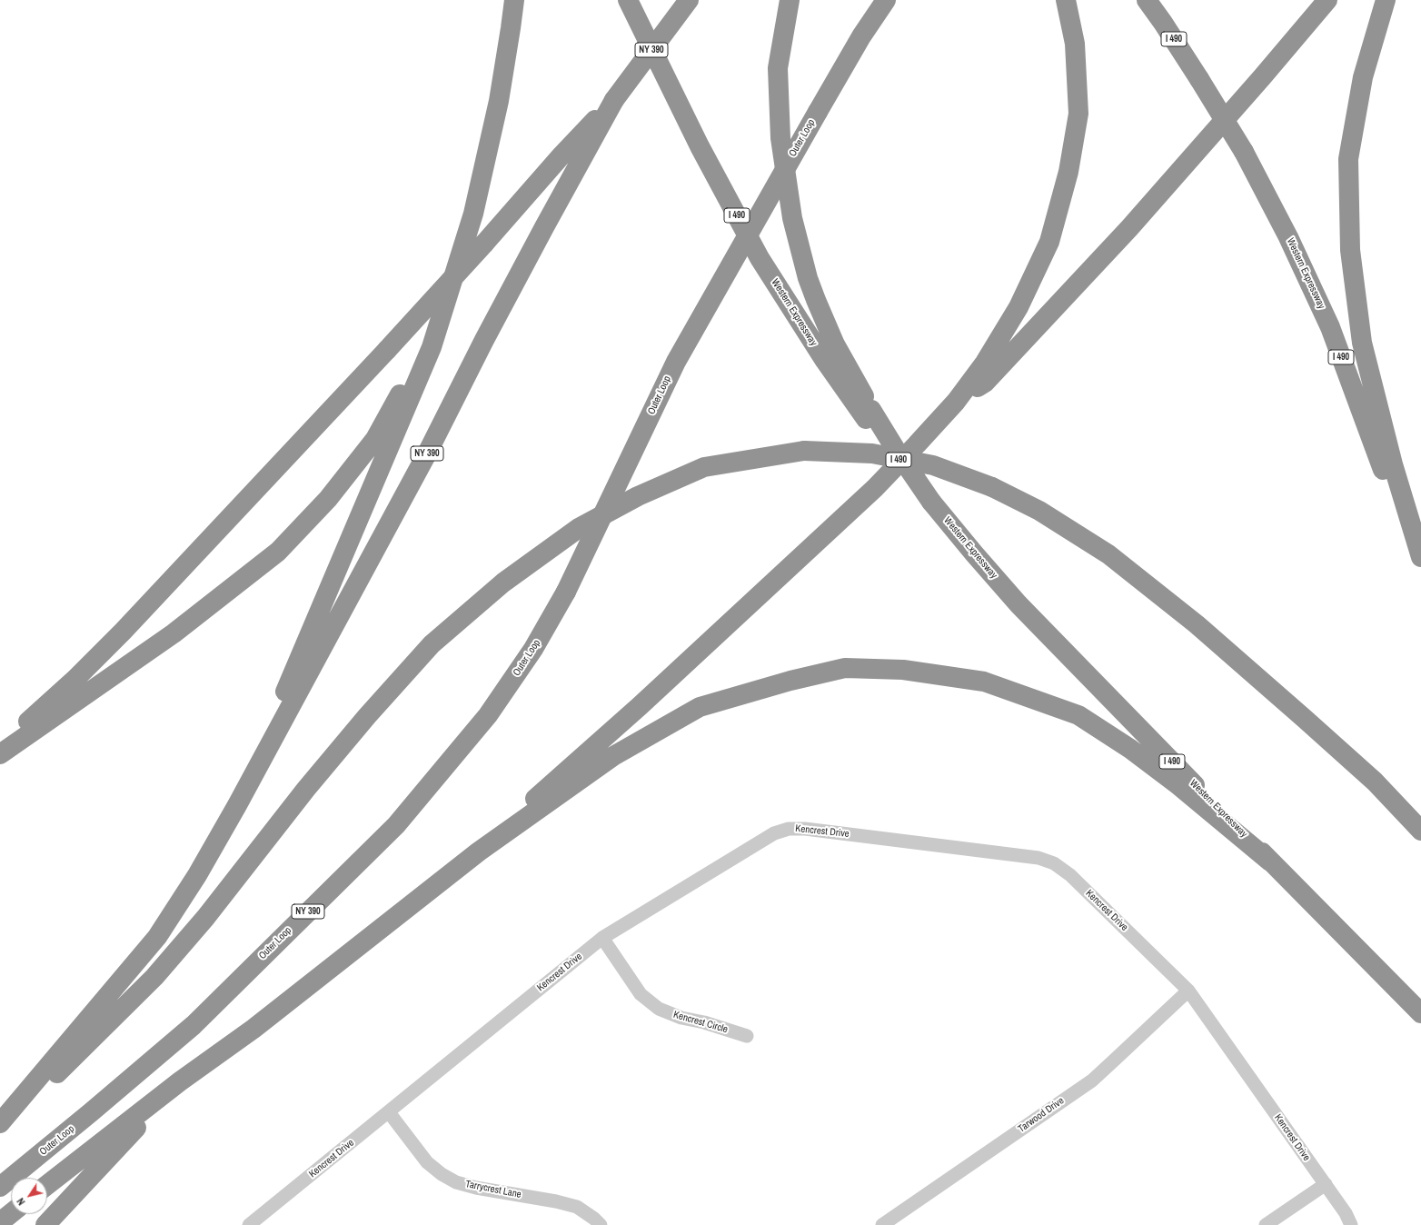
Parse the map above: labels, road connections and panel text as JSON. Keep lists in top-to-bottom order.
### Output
{
  "streets": {
    "highway": [
      "I 490",
      "NY 390",
      "Outer Loop",
      "Western Expressway"
    ],
    "street": [
      "Kencrest Drive",
      "Kencrest Circle",
      "Tarwood Drive",
      "Tarrycrest Lane"
    ]
  },
  "crossings": [
    ["Kencrest Drive", "Kencrest Circle"],
    ["Kencrest Drive", "Tarwood Drive"],
    ["Kencrest Drive", "Tarrycrest Lane"]
  ],
  "north": "bottom left"
}
